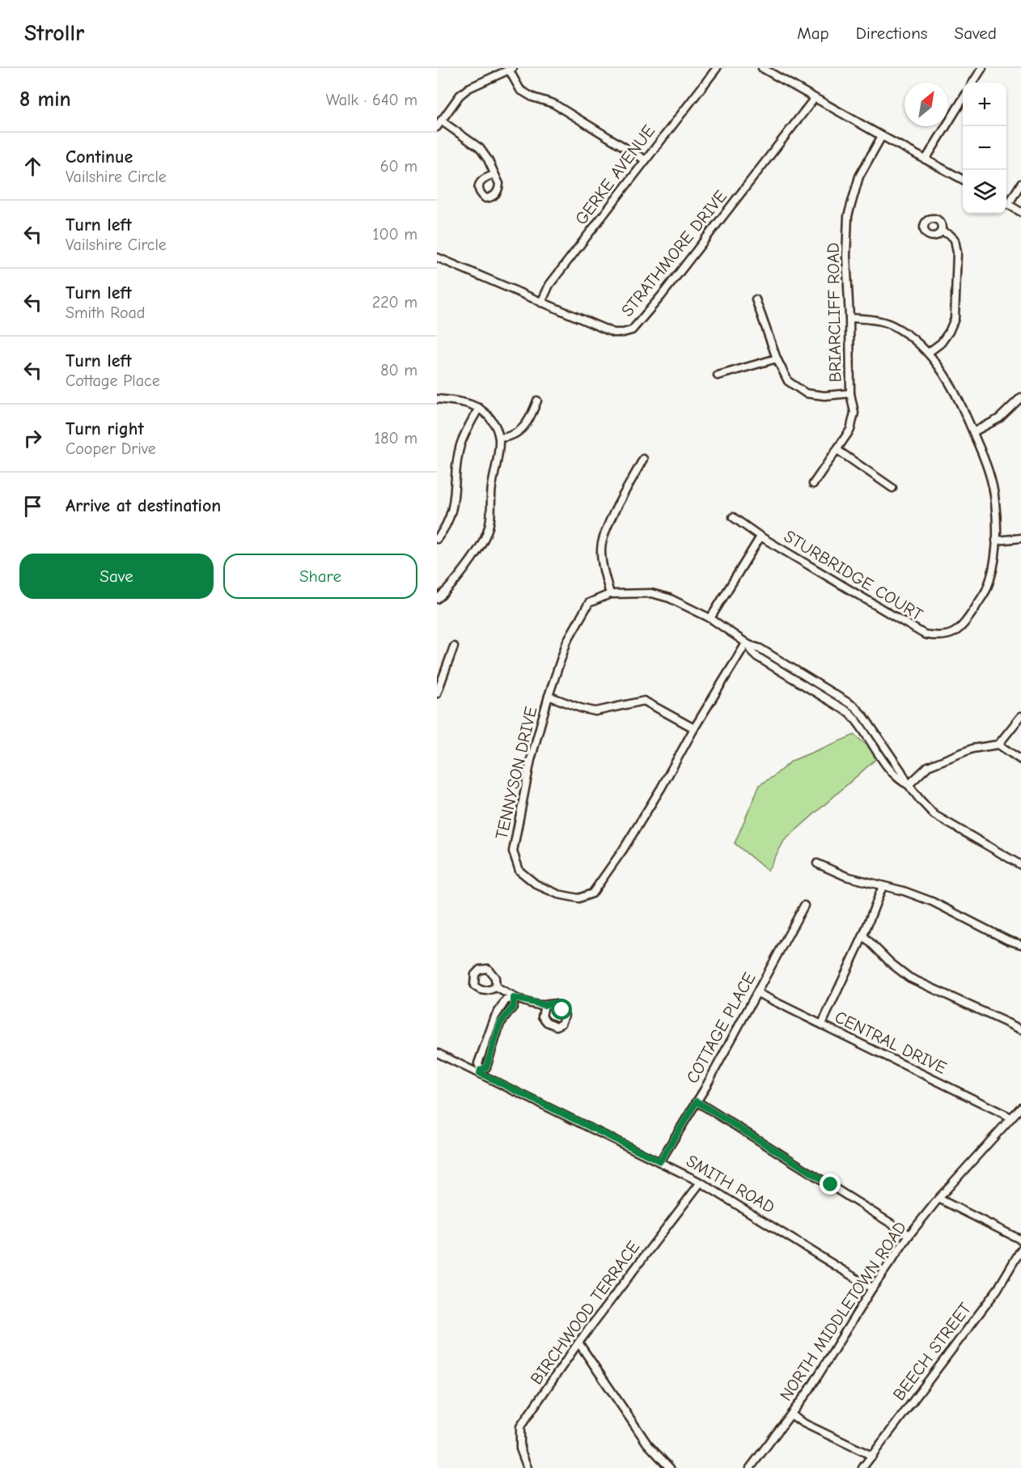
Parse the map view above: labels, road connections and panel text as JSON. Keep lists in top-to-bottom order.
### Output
{
  "streets": {
    "street": [
      "GERKE AVENUE",
      "STRATHMORE DRIVE",
      "BRIARCLIFF ROAD",
      "STURBRIDGE COURT",
      "TENNYSON DRIVE",
      "COTTAGE PLACE",
      "CENTRAL DRIVE",
      "SMITH ROAD",
      "NORTH MIDDLETOWN ROAD",
      "BIRCHWOOD TERRACE",
      "BEECH STREET"
    ]
  },
  "crossings": [
    ["GERKE AVENUE", "STRATHMORE DRIVE"],
    ["COTTAGE PLACE", "CENTRAL DRIVE"],
    ["COTTAGE PLACE", "SMITH ROAD"],
    ["CENTRAL DRIVE", "NORTH MIDDLETOWN ROAD"],
    ["SMITH ROAD", "NORTH MIDDLETOWN ROAD"],
    ["SMITH ROAD", "BIRCHWOOD TERRACE"]
  ],
  "north": "top right",
  "page": {
    "header": "Strollr",
    "nav": ["Map", "Directions", "Saved"],
    "heading": ["8 min", "Walk · 640 m"],
    "map_buttons": ["+", "−"],
    "list": [
      ["Continue", "Vailshire Circle", "60 m"],
      ["Turn left", "Vailshire Circle", "100 m"],
      ["Turn left", "Smith Road", "220 m"],
      ["Turn left", "Cottage Place", "80 m"],
      ["Turn right", "Cooper Drive", "180 m"],
      "Arrive at destination"
    ],
    "buttons": ["Save", "Share"]
  }
}
